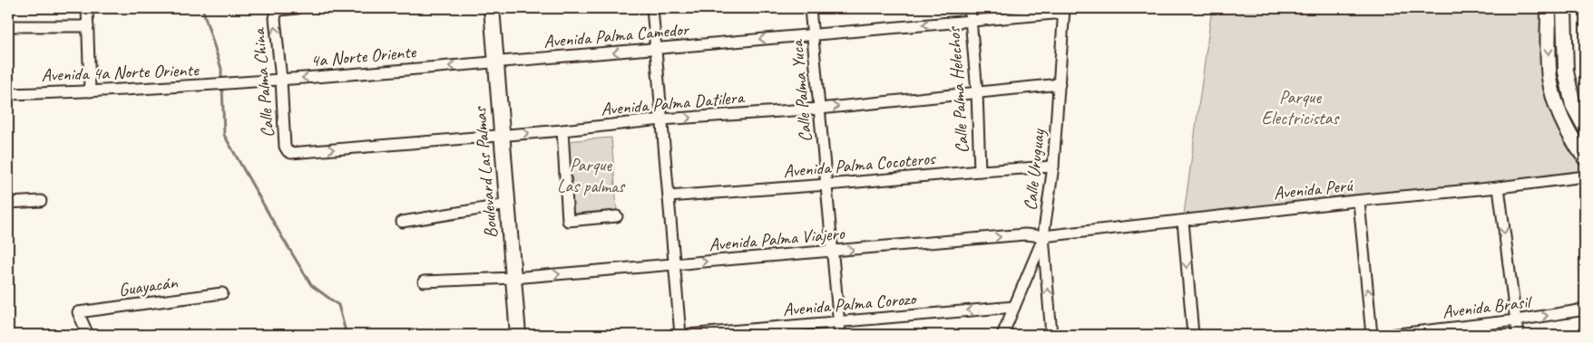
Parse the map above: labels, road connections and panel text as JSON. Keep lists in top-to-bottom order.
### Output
{
  "streets": {
    "main road": ["Boulevard Las Palmas"],
    "street": [
      "Avenida Palma Camedor",
      "4a Norte Oriente",
      "Avenida 4a Norte Oriente",
      "Calle Palma China",
      "Calle Palma Helechos",
      "Calle Palma Yuca",
      "Avenida Palma Datilera",
      "Avenida Palma Cocoteros",
      "Calle Uruguay",
      "Avenida Perú",
      "Avenida Palma Viajero",
      "Guayacán",
      "Avenida Palma Corozo",
      "Avenida Brasil"
    ]
  },
  "crossings": [
    ["Avenida Palma Camedor", "4a Norte Oriente"],
    ["Avenida Palma Camedor", "Calle Palma Helechos"],
    ["Avenida Palma Camedor", "Calle Palma Yuca"],
    ["Avenida Palma Camedor", "Calle Uruguay"],
    ["Avenida Palma Camedor", "Boulevard Las Palmas"],
    ["4a Norte Oriente", "Avenida 4a Norte Oriente"],
    ["4a Norte Oriente", "Calle Palma China"],
    ["4a Norte Oriente", "Boulevard Las Palmas"],
    ["Calle Palma China", "Avenida Palma Datilera"],
    ["Calle Palma Helechos", "Avenida Palma Datilera"],
    ["Calle Palma Helechos", "Avenida Palma Cocoteros"],
    ["Calle Palma Yuca", "Avenida Palma Datilera"],
    ["Calle Palma Yuca", "Avenida Palma Cocoteros"],
    ["Calle Palma Yuca", "Avenida Palma Viajero"],
    ["Calle Palma Yuca", "Avenida Palma Corozo"],
    ["Avenida Palma Datilera", "Calle Uruguay"],
    ["Avenida Palma Datilera", "Boulevard Las Palmas"],
    ["Avenida Palma Cocoteros", "Calle Uruguay"],
    ["Calle Uruguay", "Avenida Perú"],
    ["Calle Uruguay", "Avenida Palma Viajero"],
    ["Boulevard Las Palmas", "Avenida Palma Viajero"],
    ["Avenida Perú", "Avenida Palma Viajero"]
  ],
  "one_way": [
    "Avenida Palma Camedor",
    "4a Norte Oriente",
    "Calle Palma China",
    "Avenida Palma Datilera",
    "Avenida Palma Viajero",
    "Avenida Palma Corozo",
    "Avenida Brasil"
  ],
  "parks": ["Parque Electricistas", "Parque Las palmas"]
}
